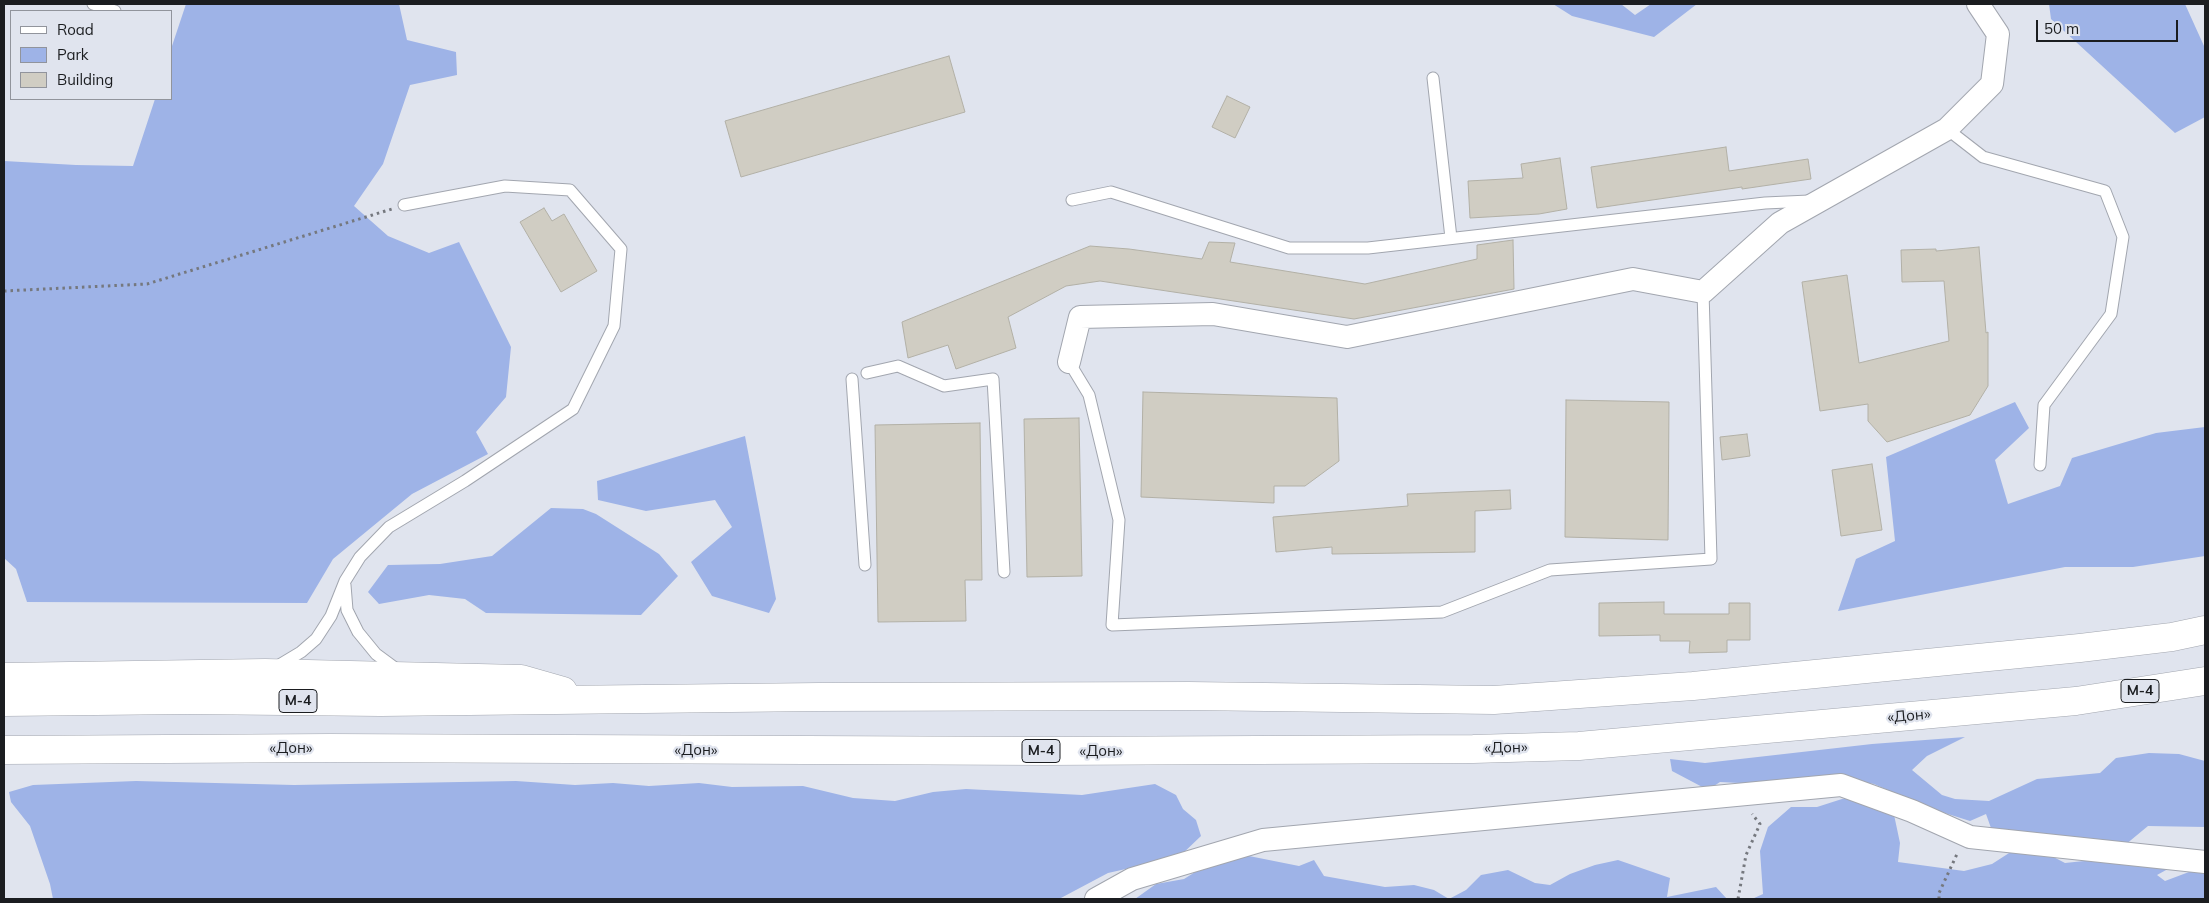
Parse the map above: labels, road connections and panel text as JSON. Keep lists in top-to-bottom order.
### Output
{
  "streets": {
    "highway": ["М-4", "«Дон»"]
  },
  "legend": ["Road", "Park", "Building"],
  "scale_bar": "50 m"
}
